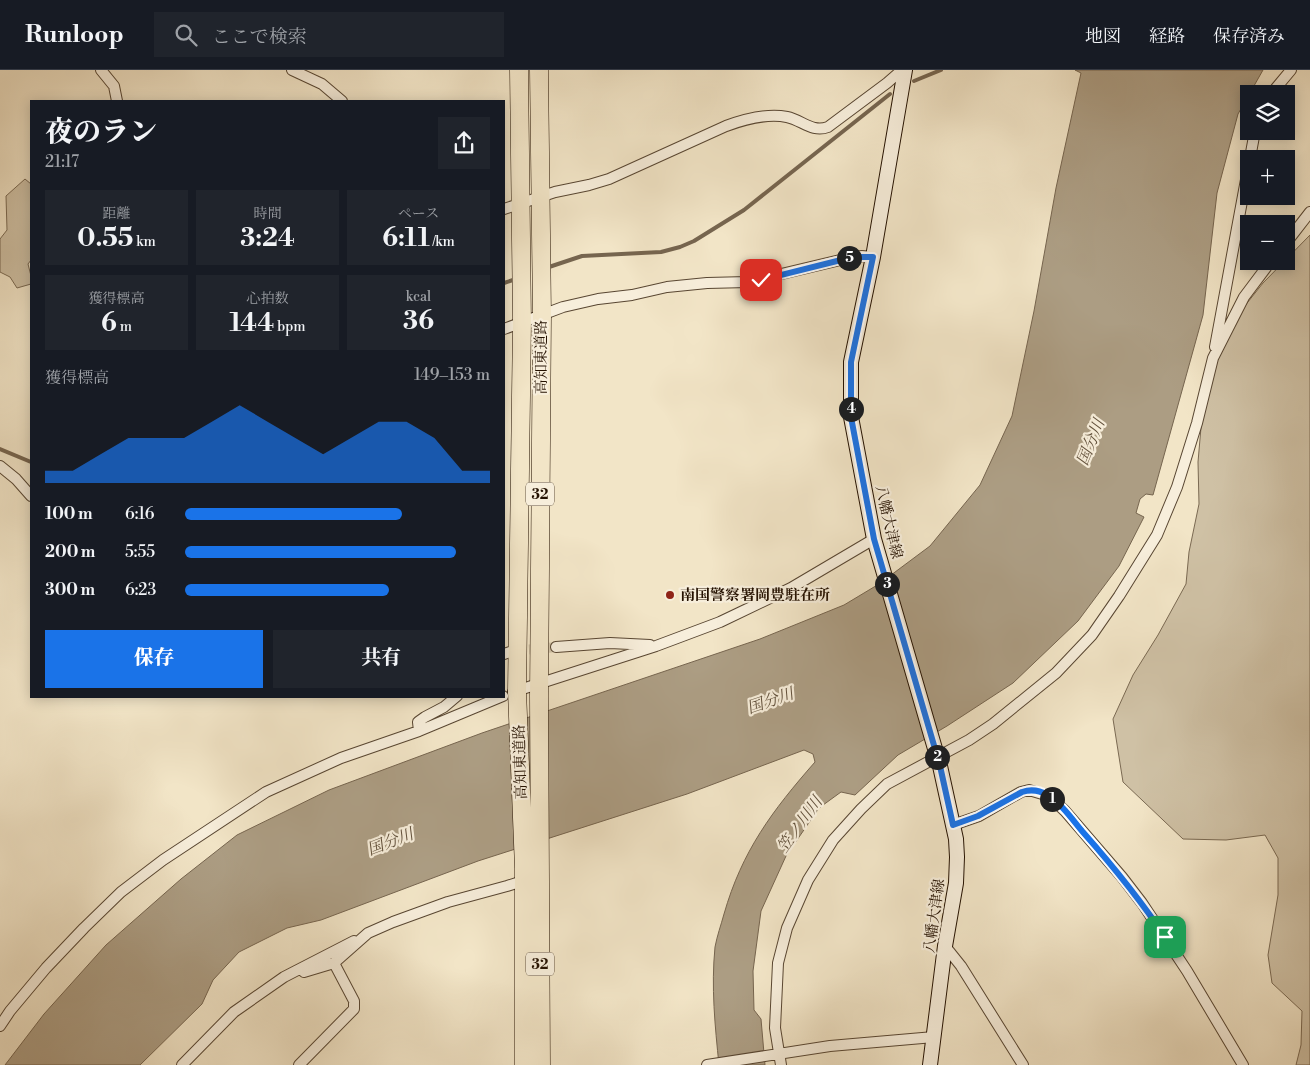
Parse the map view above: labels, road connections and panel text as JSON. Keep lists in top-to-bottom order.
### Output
{
  "streets": {
    "highway": ["高知東道路", "32"],
    "main road": ["八幡大津線"]
  },
  "water": ["国分川", "笠ノ川川"],
  "places": ["南国警察署岡豊駐在所"],
  "page": {
    "header": "Runloop",
    "search": "ここで検索",
    "nav": ["地図", "経路", "保存済み"],
    "map_buttons": ["+", "−"],
    "heading": ["夜のラン", "21:17"],
    "stats": [
      ["距離", "0.55 km"],
      ["時間", "3:24"],
      ["ペース", "6:11 /km"],
      ["獲得標高", "6 m"],
      ["心拍数", "144 bpm"],
      ["kcal", "36"]
    ],
    "pins": [
      "5",
      "4",
      "3",
      "2",
      "1"
    ],
    "chart": ["獲得標高", "149–153 m"],
    "list": [
      {
        "name": "100 m",
        "note": "6:16"
      },
      {
        "name": "200 m",
        "note": "5:55"
      },
      {
        "name": "300 m",
        "note": "6:23"
      }
    ],
    "buttons": ["保存", "共有"]
  }
}
